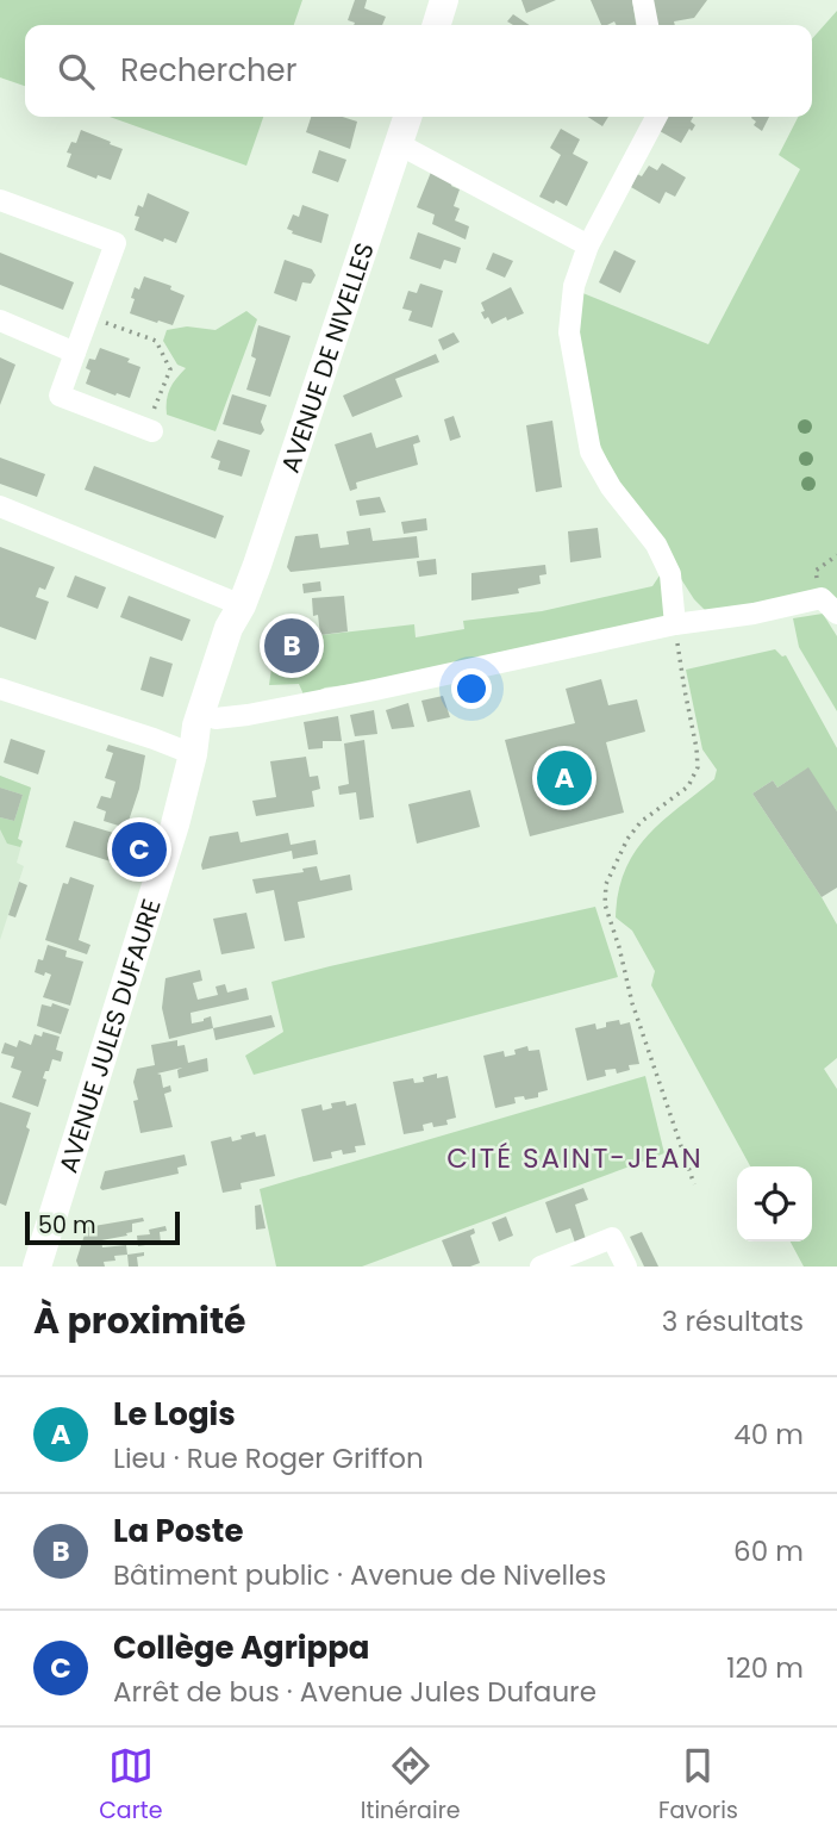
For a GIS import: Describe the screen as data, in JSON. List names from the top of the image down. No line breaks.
{"streets":{"main road":["AVENUE DE NIVELLES","AVENUE JULES DUFAURE"]},"crossings":[["AVENUE DE NIVELLES","AVENUE JULES DUFAURE"]],"districts":["CITÉ SAINT-JEAN"],"scale_bar":"50 m","page":{"search":"Rechercher","pins":["B","A","C"],"scale":"50 m","heading":["À proximité","3 résultats"],"list":[{"mark":"A","name":"Le Logis","note":"Lieu · Rue Roger Griffon","value":"40 m"},{"mark":"B","name":"La Poste","note":"Bâtiment public · Avenue de Nivelles","value":"60 m"},{"mark":"C","name":"Collège Agrippa","note":"Arrêt de bus · Avenue Jules Dufaure","value":"120 m"}],"nav":["Carte","Itinéraire","Favoris"]}}
